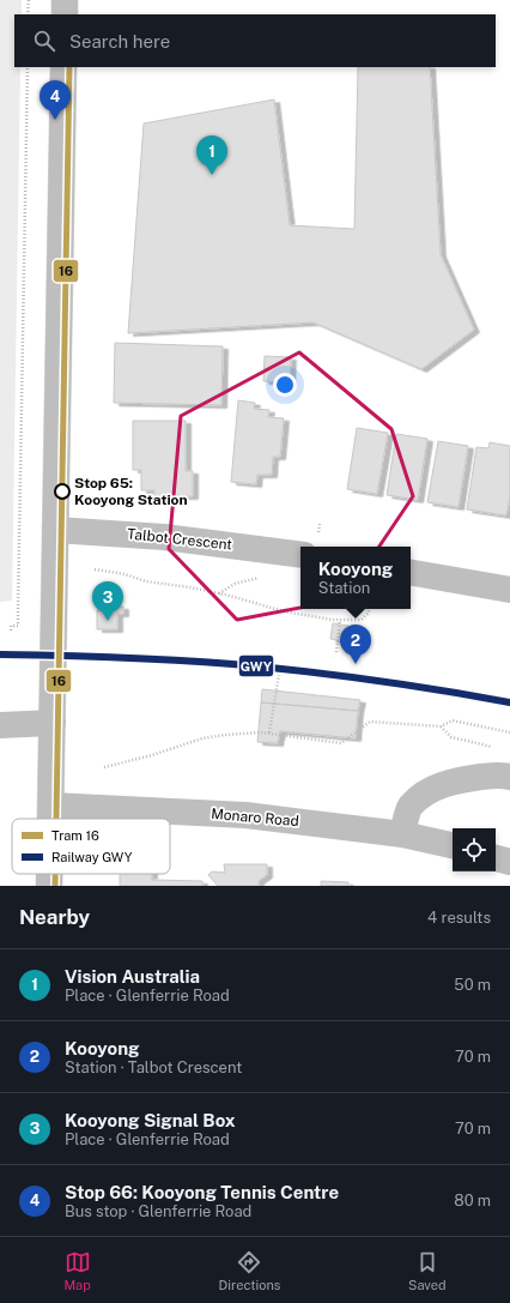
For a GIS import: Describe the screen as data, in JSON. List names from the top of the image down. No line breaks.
{"streets":{"main road":["Talbot Crescent","Monaro Road"]},"places":["Stop 65: Kooyong Station"],"lines":["tram line 16","rail line GWY"],"legend":["Tram 16","Railway GWY"],"page":{"search":"Search here","pins":["4","1","3","2"],"popup":["Kooyong","Station"],"heading":["Nearby","4 results"],"list":[{"mark":"1","name":"Vision Australia","note":"Place · Glenferrie Road","value":"50 m"},{"mark":"2","name":"Kooyong","note":"Station · Talbot Crescent","value":"70 m"},{"mark":"3","name":"Kooyong Signal Box","note":"Place · Glenferrie Road","value":"70 m"},{"mark":"4","name":"Stop 66: Kooyong Tennis Centre","note":"Bus stop · Glenferrie Road","value":"80 m"}],"nav":["Map","Directions","Saved"]}}
